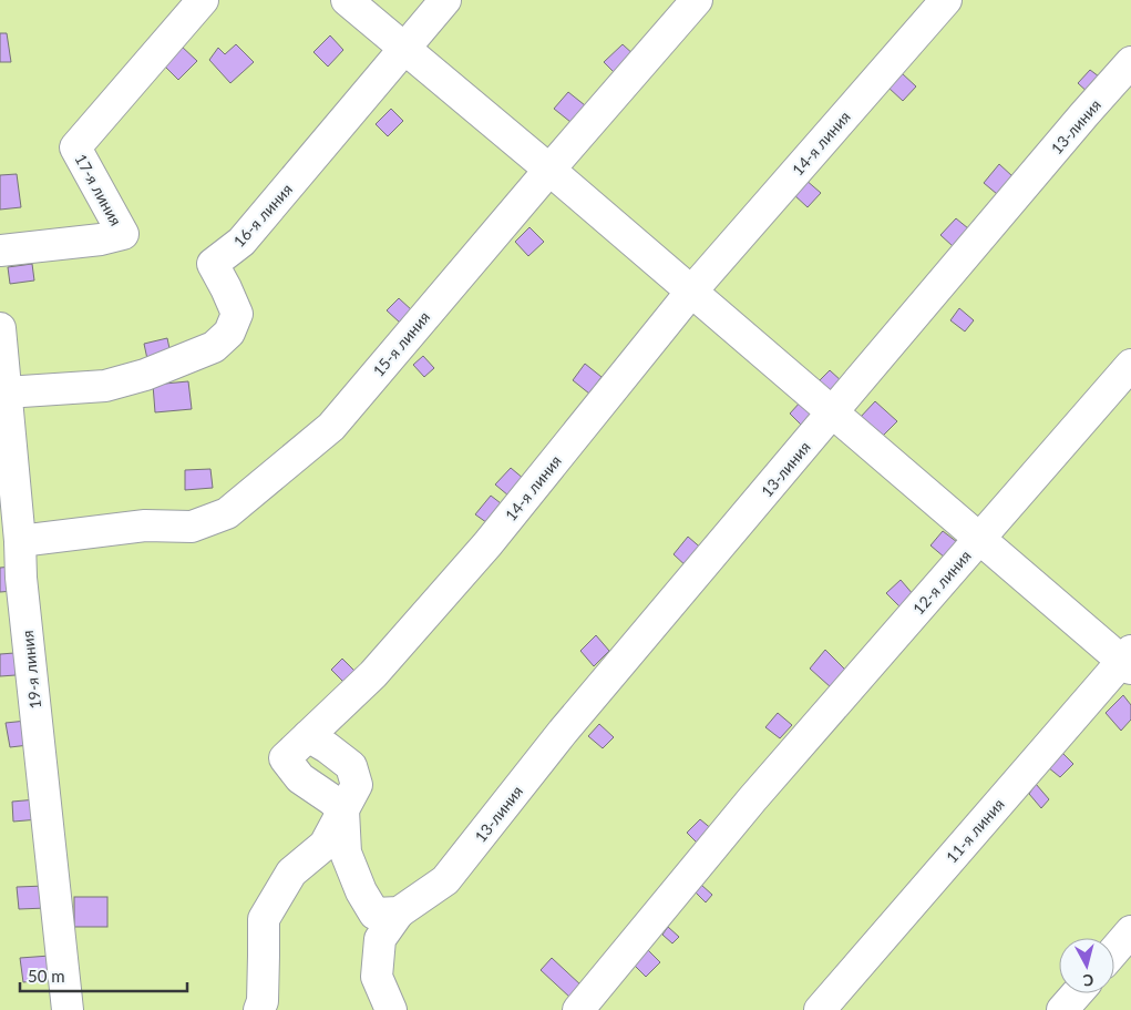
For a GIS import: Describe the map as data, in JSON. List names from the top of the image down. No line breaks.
{"streets":{"street":["13-линия","14-я линия","17-я линия","16-я линия","15-я линия","12-я линия","19-я линия","11-я линия"]},"crossings":[["16-я линия","19-я линия"],["15-я линия","19-я линия"]],"scale_bar":"50 m","north":"bottom"}
